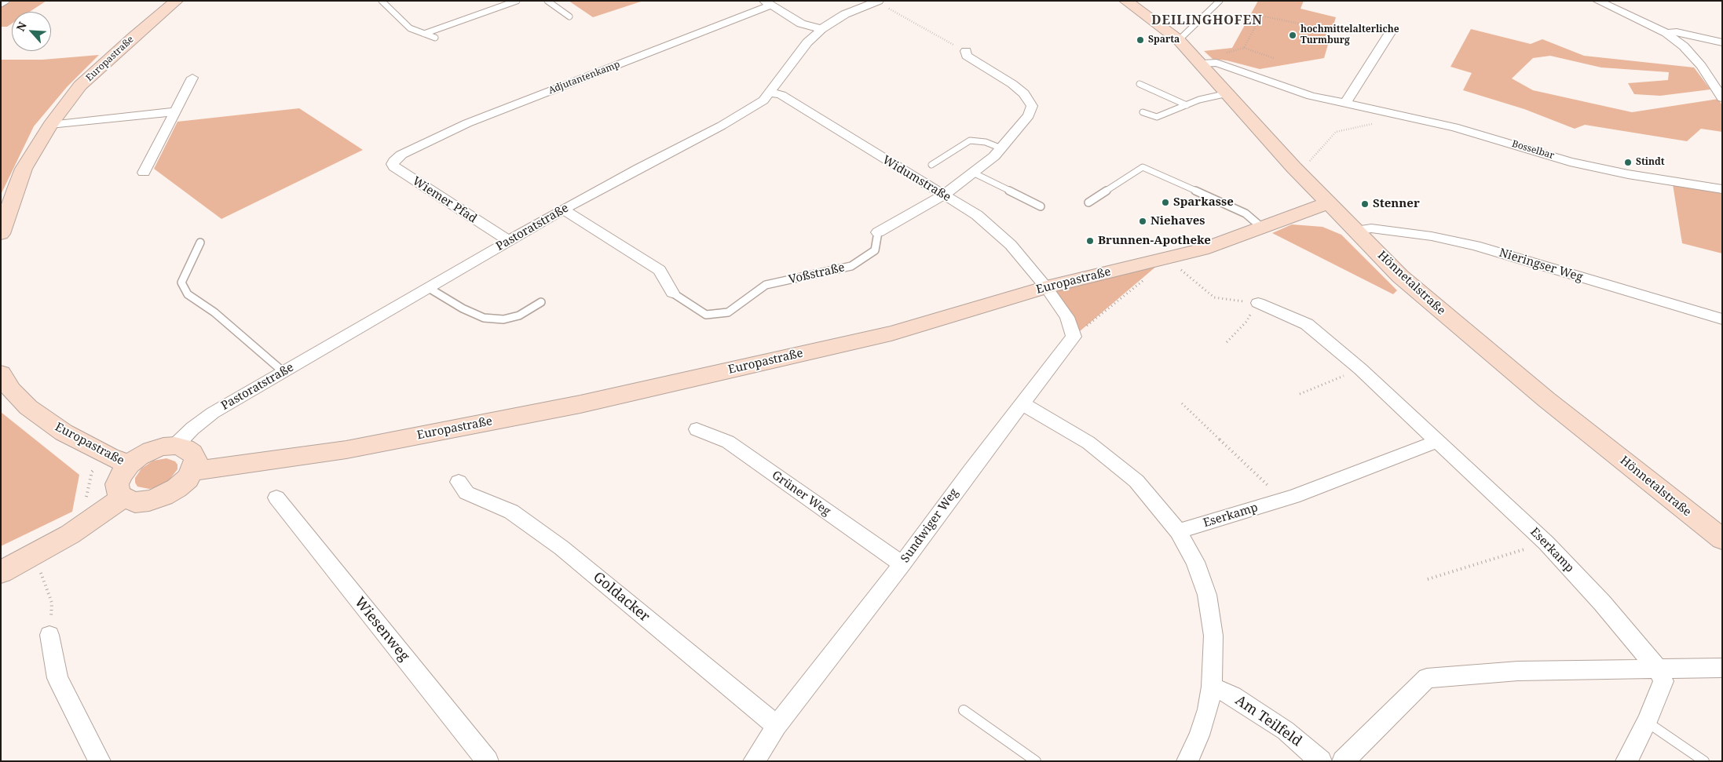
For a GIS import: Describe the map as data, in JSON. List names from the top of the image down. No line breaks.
{"streets":{"street":["Europastraße","Adjutantenkamp","Bosselbar","Widumstraße","Wiemer Pfad","Pastoratstraße","Nieringser Weg","Voßstraße","Hönnetalstraße","Grüner Weg","Eserkamp","Sundwiger Weg","Goldacker","Wiesenweg","Am Teilfeld"]},"crossings":[["Europastraße","Widumstraße"],["Europastraße","Pastoratstraße"],["Europastraße","Hönnetalstraße"],["Adjutantenkamp","Wiemer Pfad"],["Bosselbar","Hönnetalstraße"],["Widumstraße","Pastoratstraße"],["Widumstraße","Voßstraße"],["Wiemer Pfad","Pastoratstraße"],["Pastoratstraße","Voßstraße"],["Nieringser Weg","Hönnetalstraße"],["Grüner Weg","Sundwiger Weg"],["Sundwiger Weg","Goldacker"]],"districts":["DEILINGHOFEN"],"places":["hochmittelalterliche Turmburg","Sparta","Stindt","Sparkasse","Stenner","Niehaves","Brunnen-Apotheke"],"north":"top left"}
